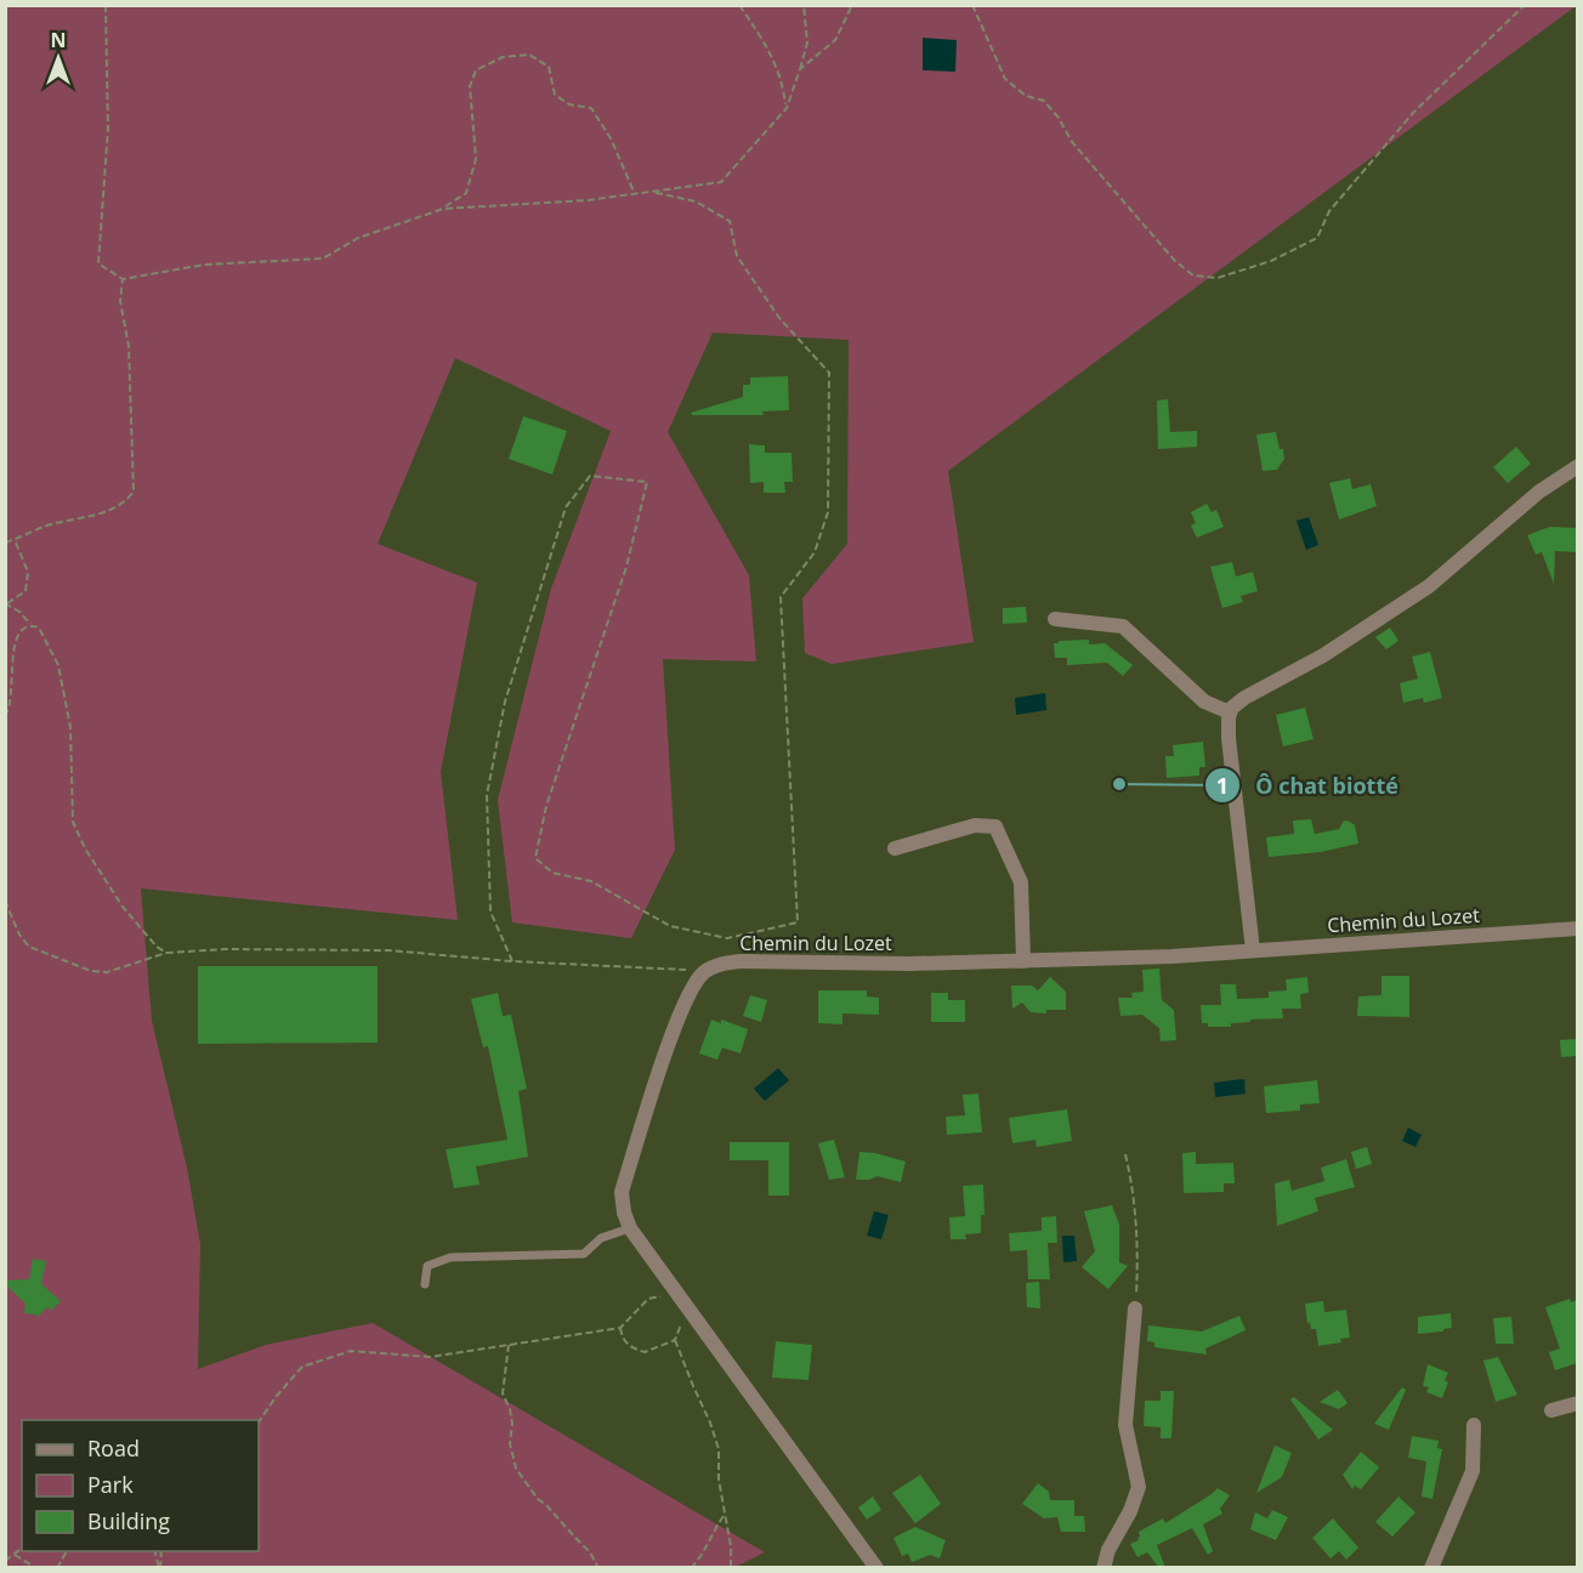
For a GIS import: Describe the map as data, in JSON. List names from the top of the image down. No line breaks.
{"streets":{"street":["Chemin du Lozet"]},"places":["Ô chat biotté"],"legend":["Road","Park","Building"],"north":"top"}
